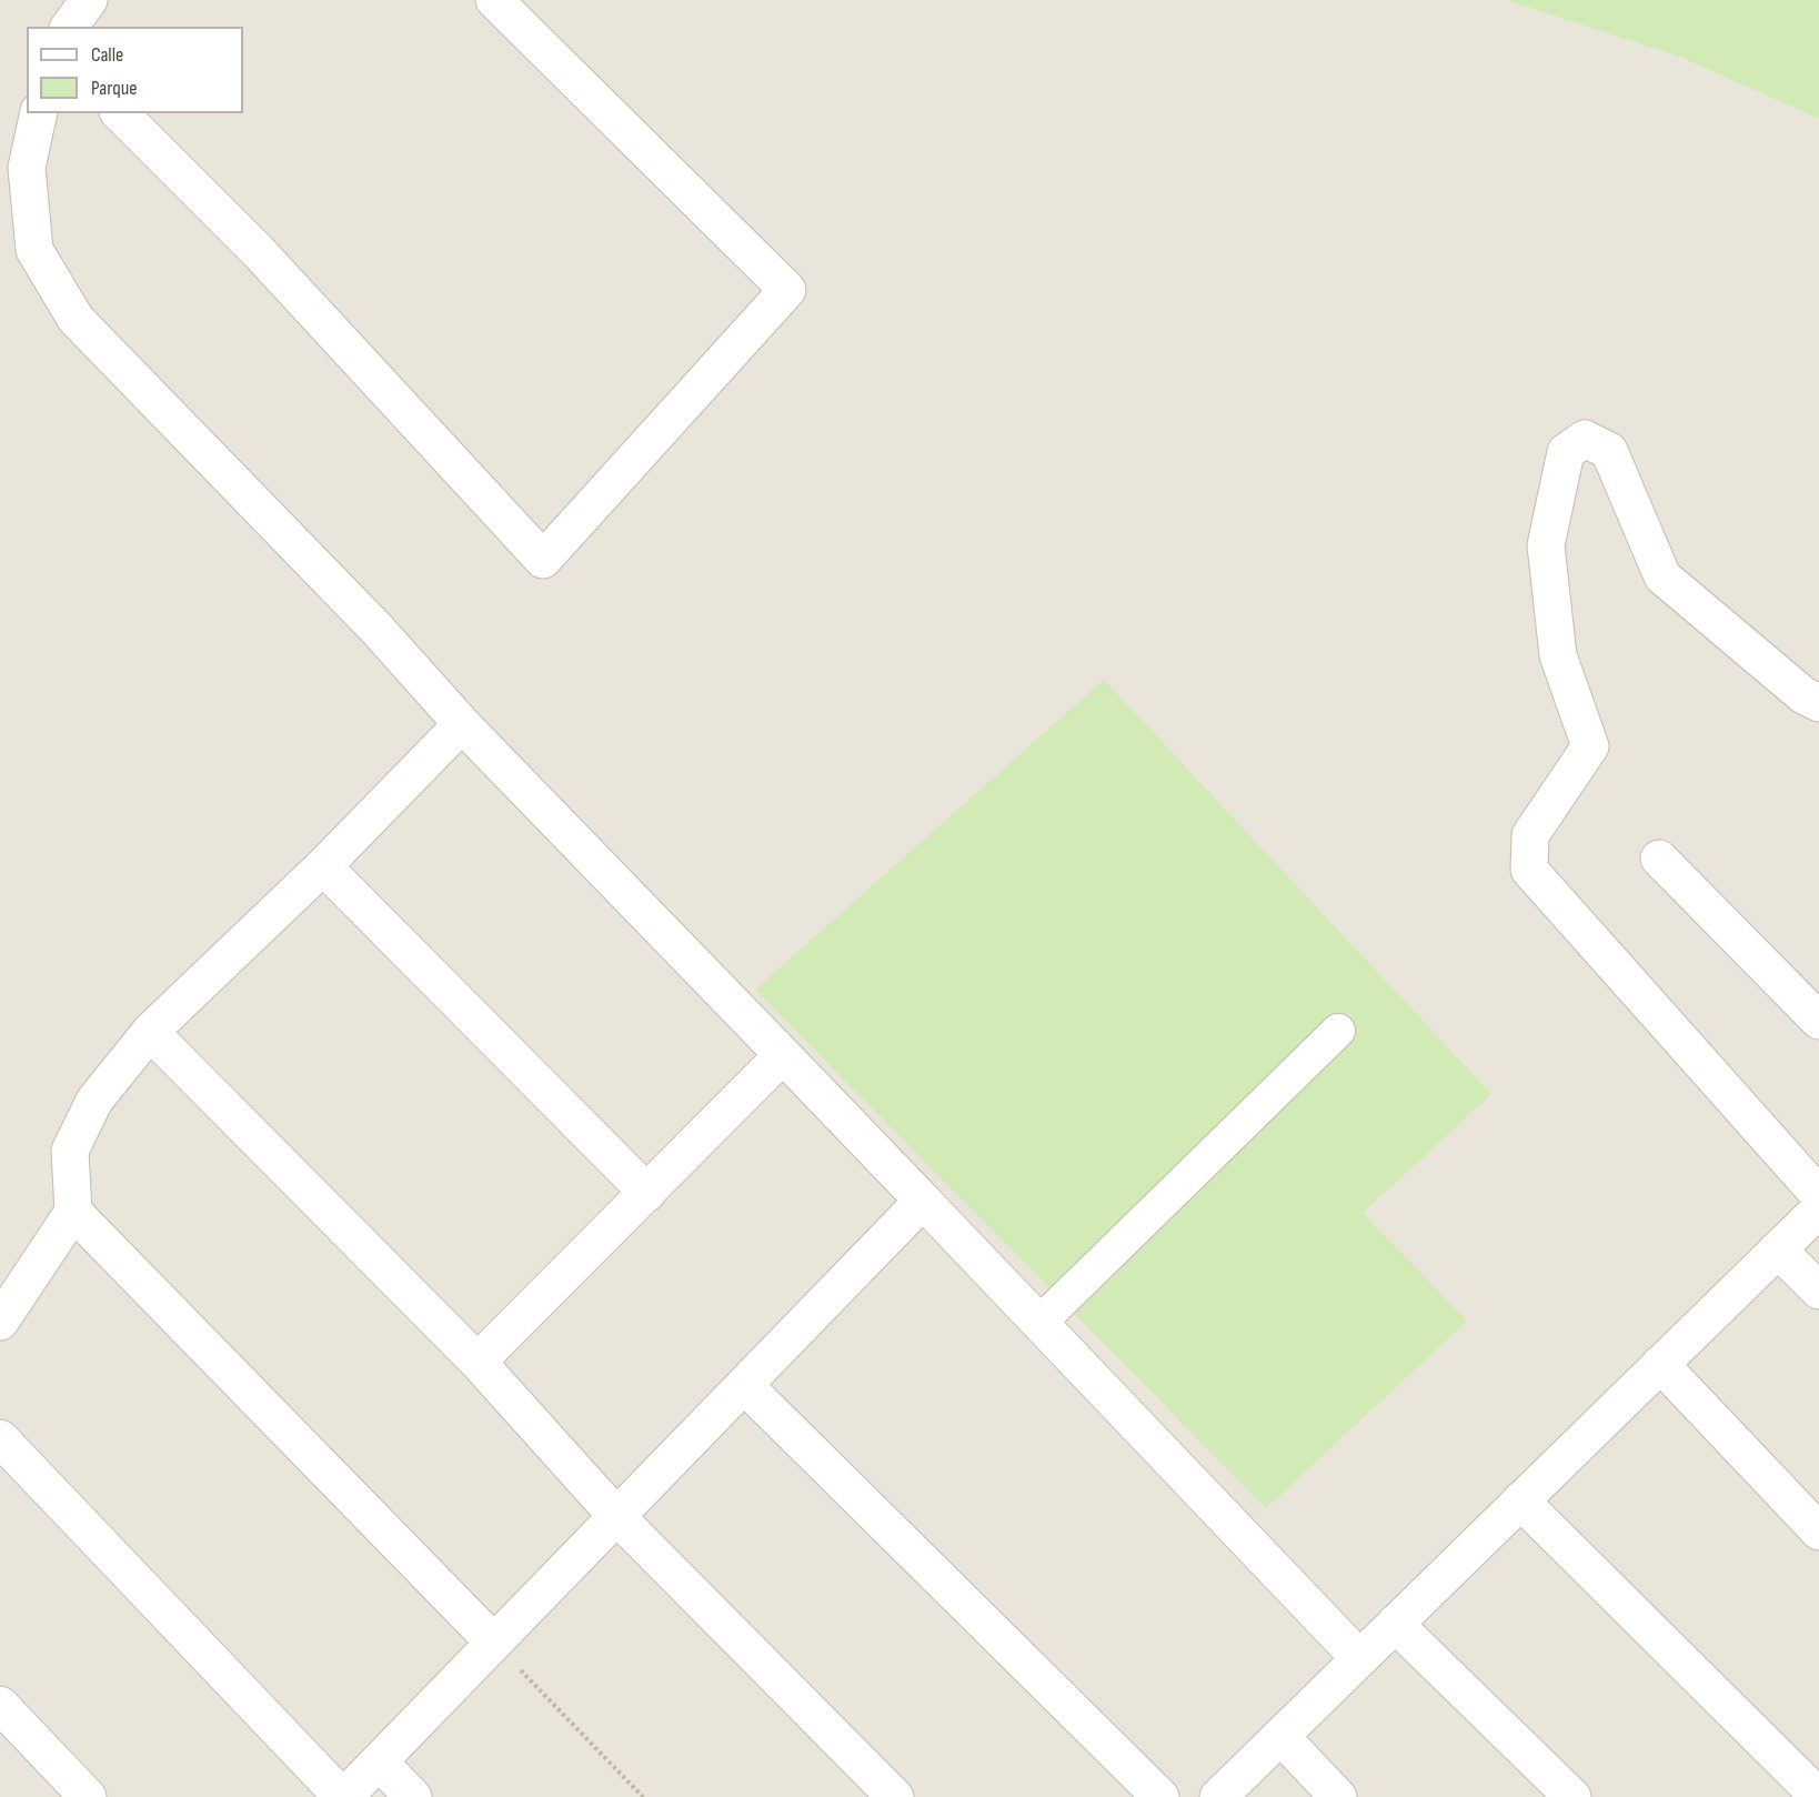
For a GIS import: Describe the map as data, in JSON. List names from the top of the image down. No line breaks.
{"legend":["Calle","Parque"]}
